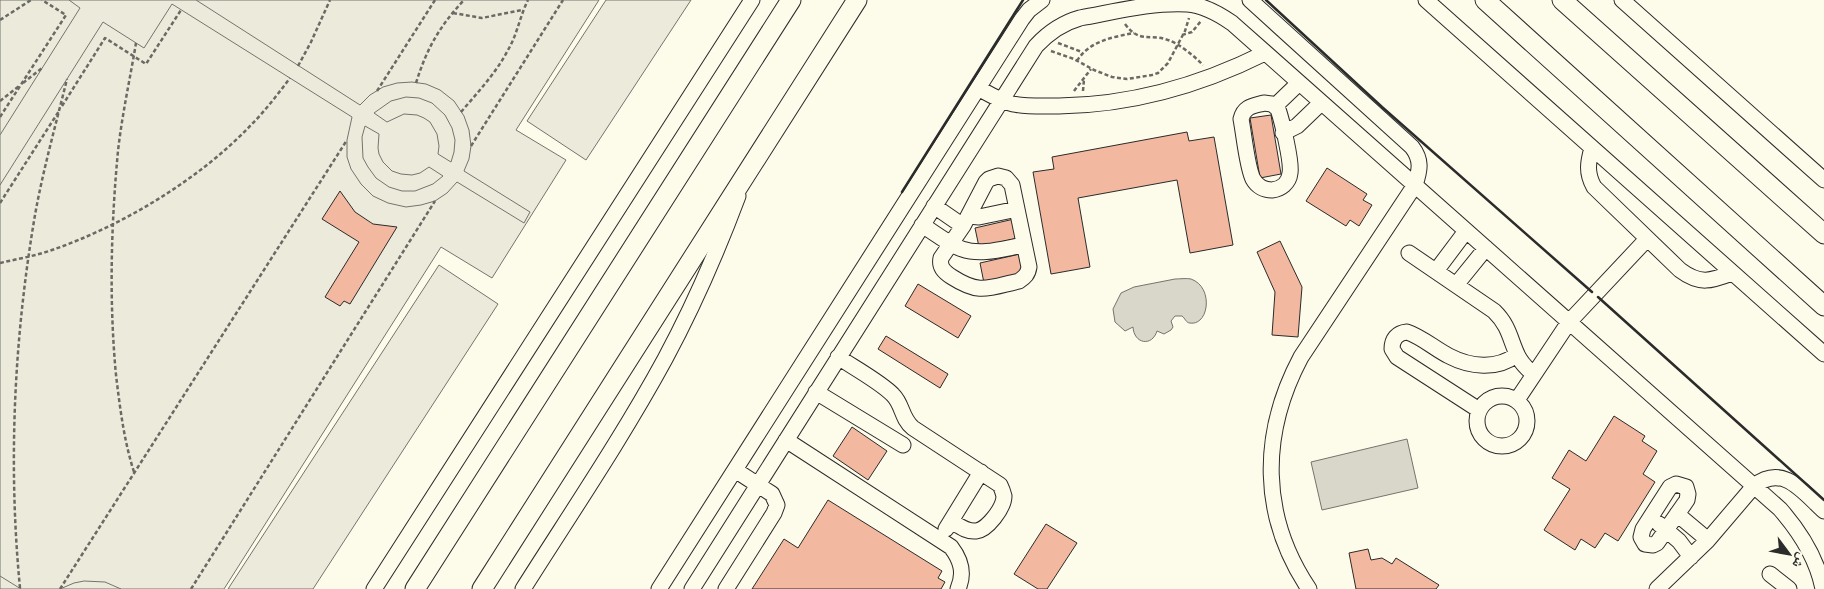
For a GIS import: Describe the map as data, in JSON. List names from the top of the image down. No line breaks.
{"north":"bottom right"}
